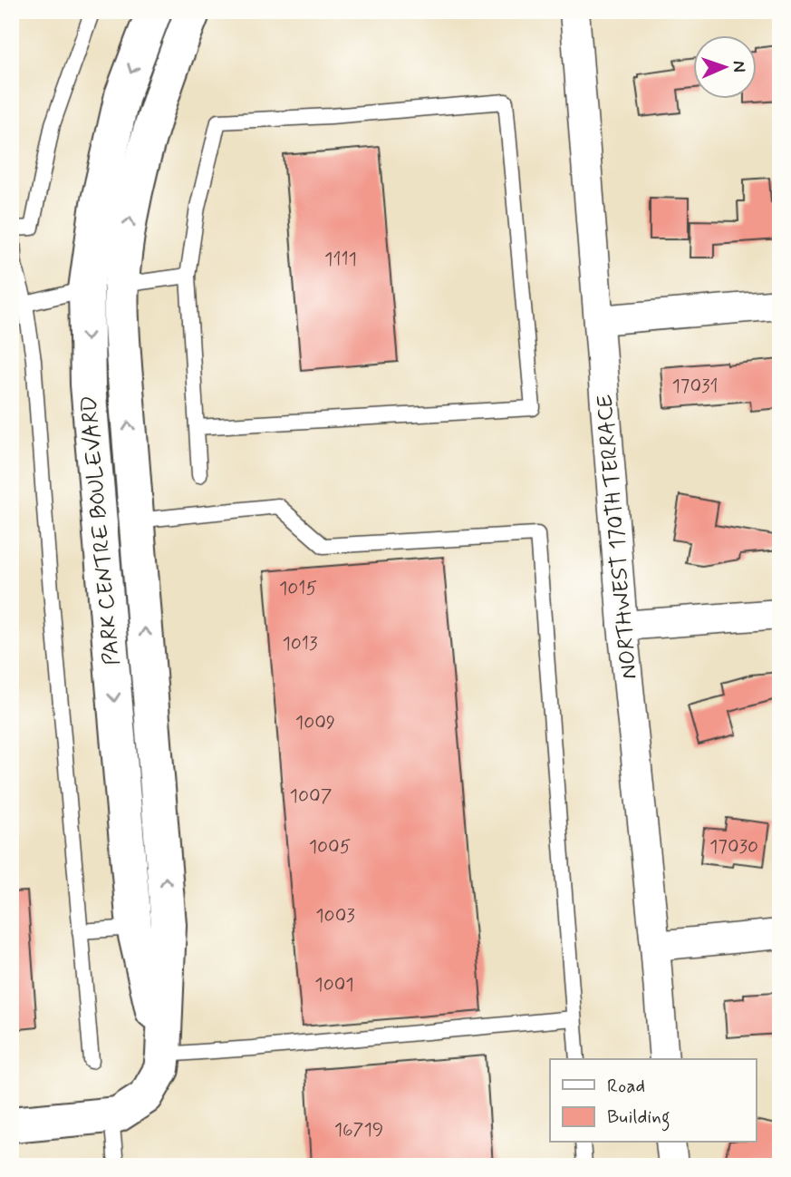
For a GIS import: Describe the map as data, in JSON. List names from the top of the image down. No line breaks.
{"streets":{"street":["PARK CENTRE BOULEVARD","NORTHWEST 170TH TERRACE"]},"house_numbers":["1111","17031","1015","1013","1009","1007","1005","17030","1003","1001","16719"],"legend":["Road","Building"],"north":"right"}
